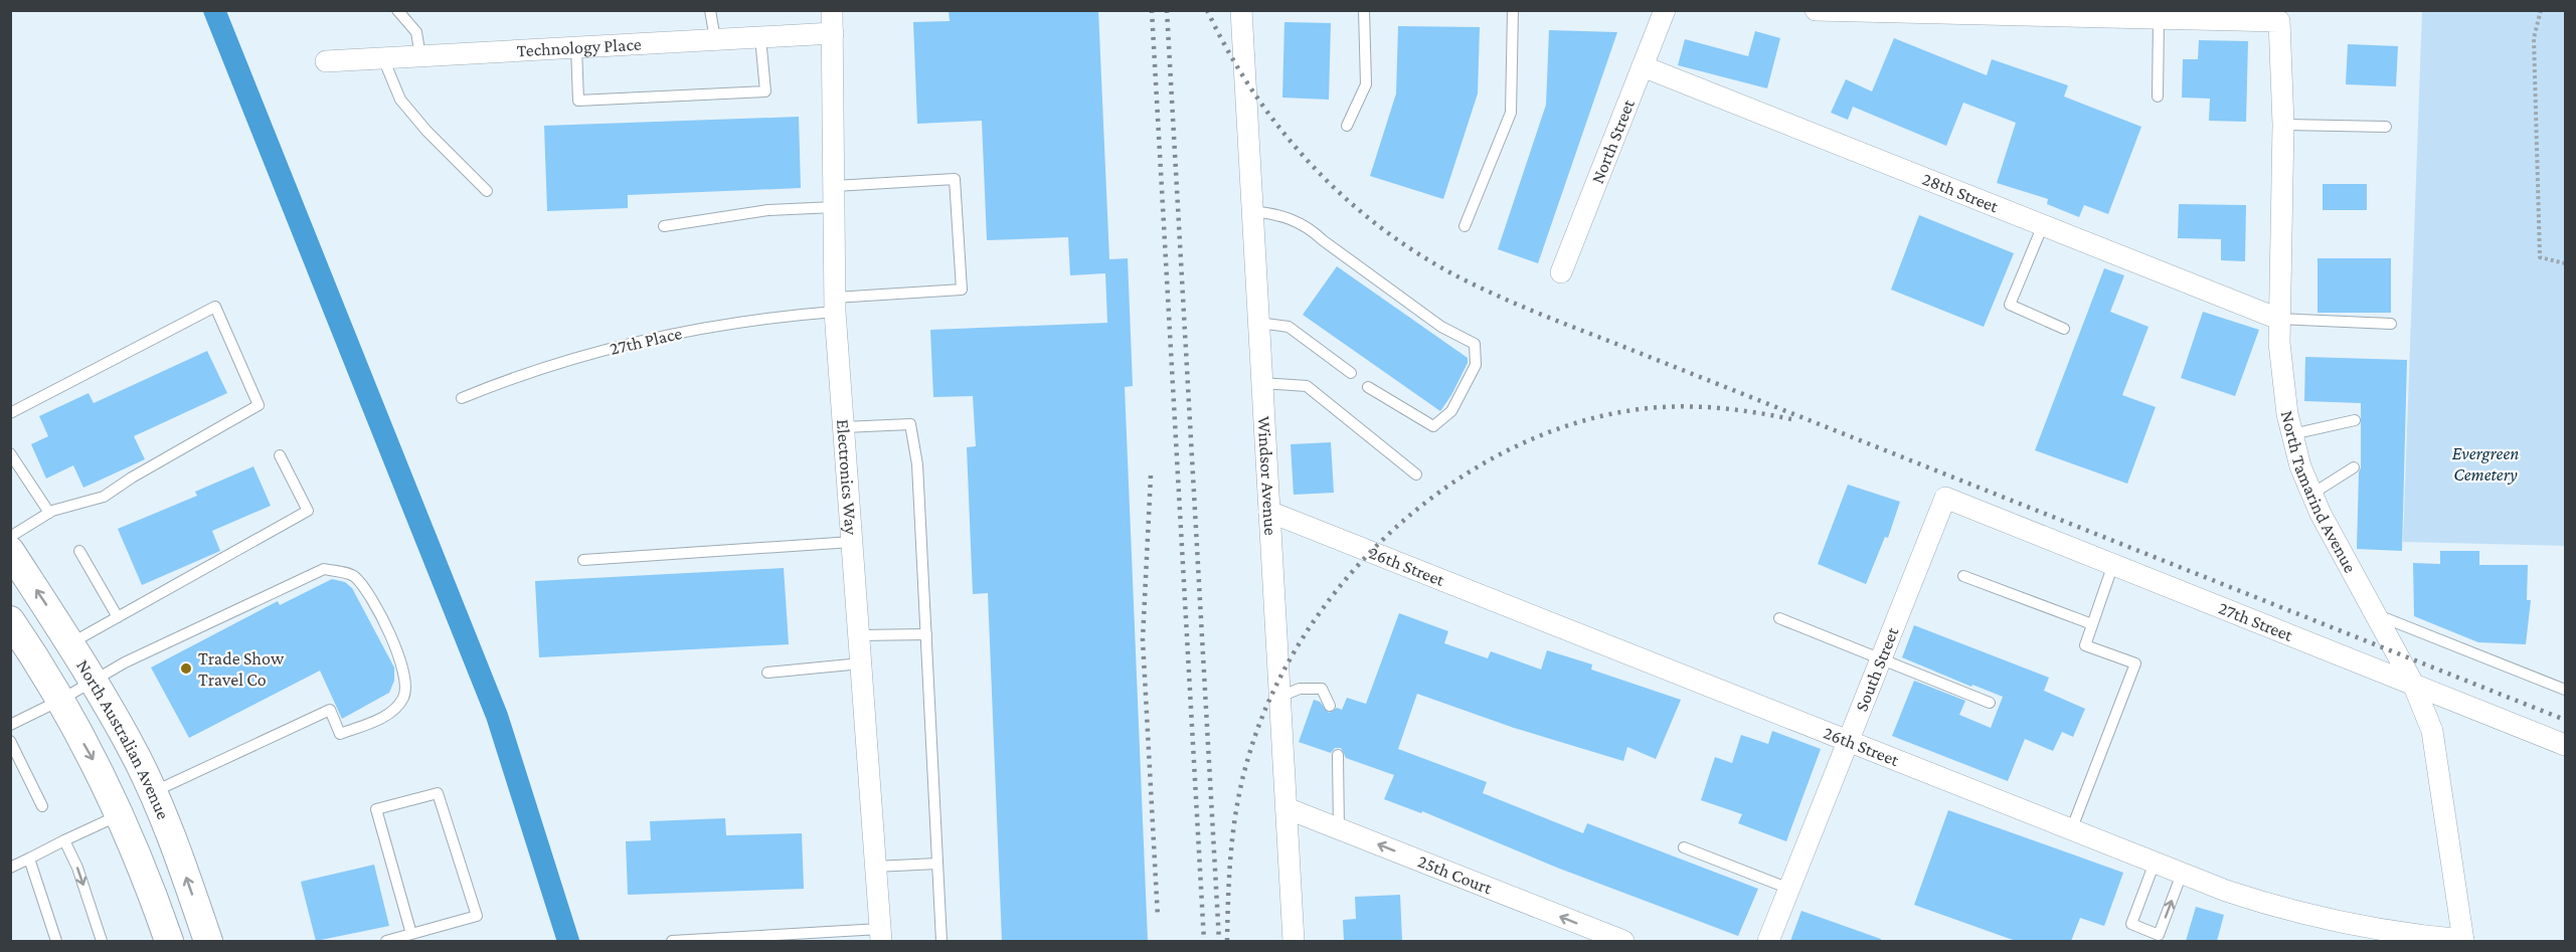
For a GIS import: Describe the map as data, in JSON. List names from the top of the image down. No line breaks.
{"streets":{"main road":["North Australian Avenue"],"street":["Technology Place","North Street","28th Street","Electronics Way","Windsor Avenue","North Tamarind Avenue","26th Street","27th Street","South Street","25th Court"],"lane":["27th Place"]},"crossings":[["Technology Place","Electronics Way"],["North Street","28th Street"],["28th Street","North Tamarind Avenue"],["27th Place","Electronics Way"],["Windsor Avenue","26th Street"],["Windsor Avenue","25th Court"],["North Tamarind Avenue","26th Street"],["North Tamarind Avenue","27th Street"],["26th Street","South Street"],["27th Street","South Street"]],"one_way":["25th Court"],"parks":["Evergreen Cemetery"],"places":["Trade Show Travel Co"]}
